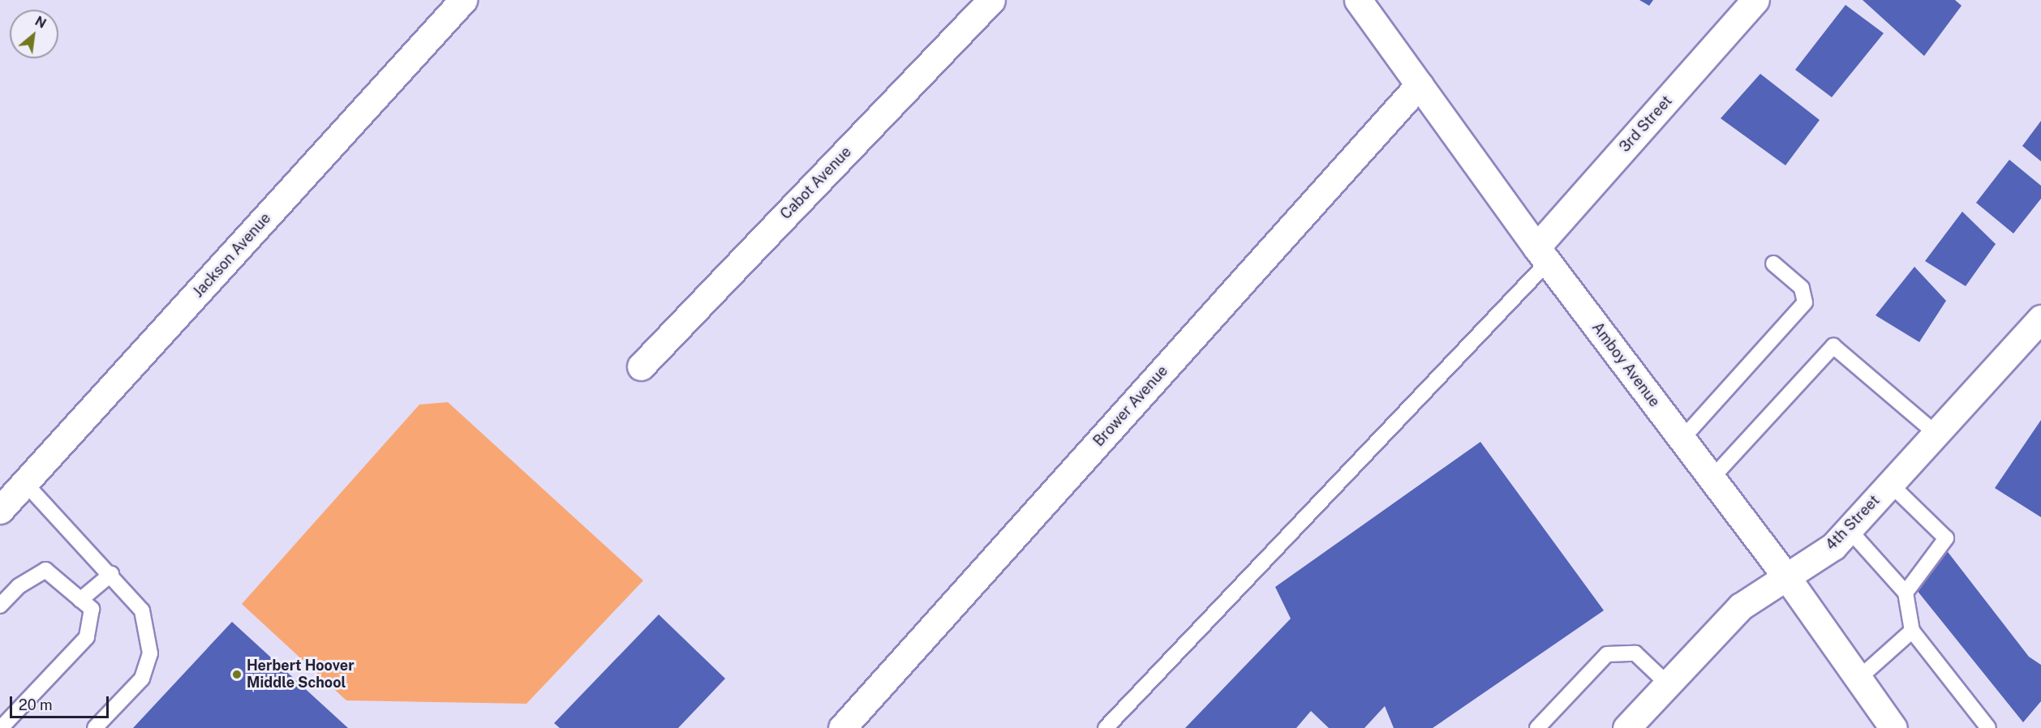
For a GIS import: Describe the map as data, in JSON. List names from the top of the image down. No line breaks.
{"streets":{"street":["3rd Street","Cabot Avenue","Jackson Avenue","Amboy Avenue","Brower Avenue","4th Street"]},"crossings":[["3rd Street","Amboy Avenue"],["Amboy Avenue","Brower Avenue"],["Amboy Avenue","4th Street"]],"places":["Herbert Hoover Middle School"],"scale_bar":"20 m","north":"top right"}
